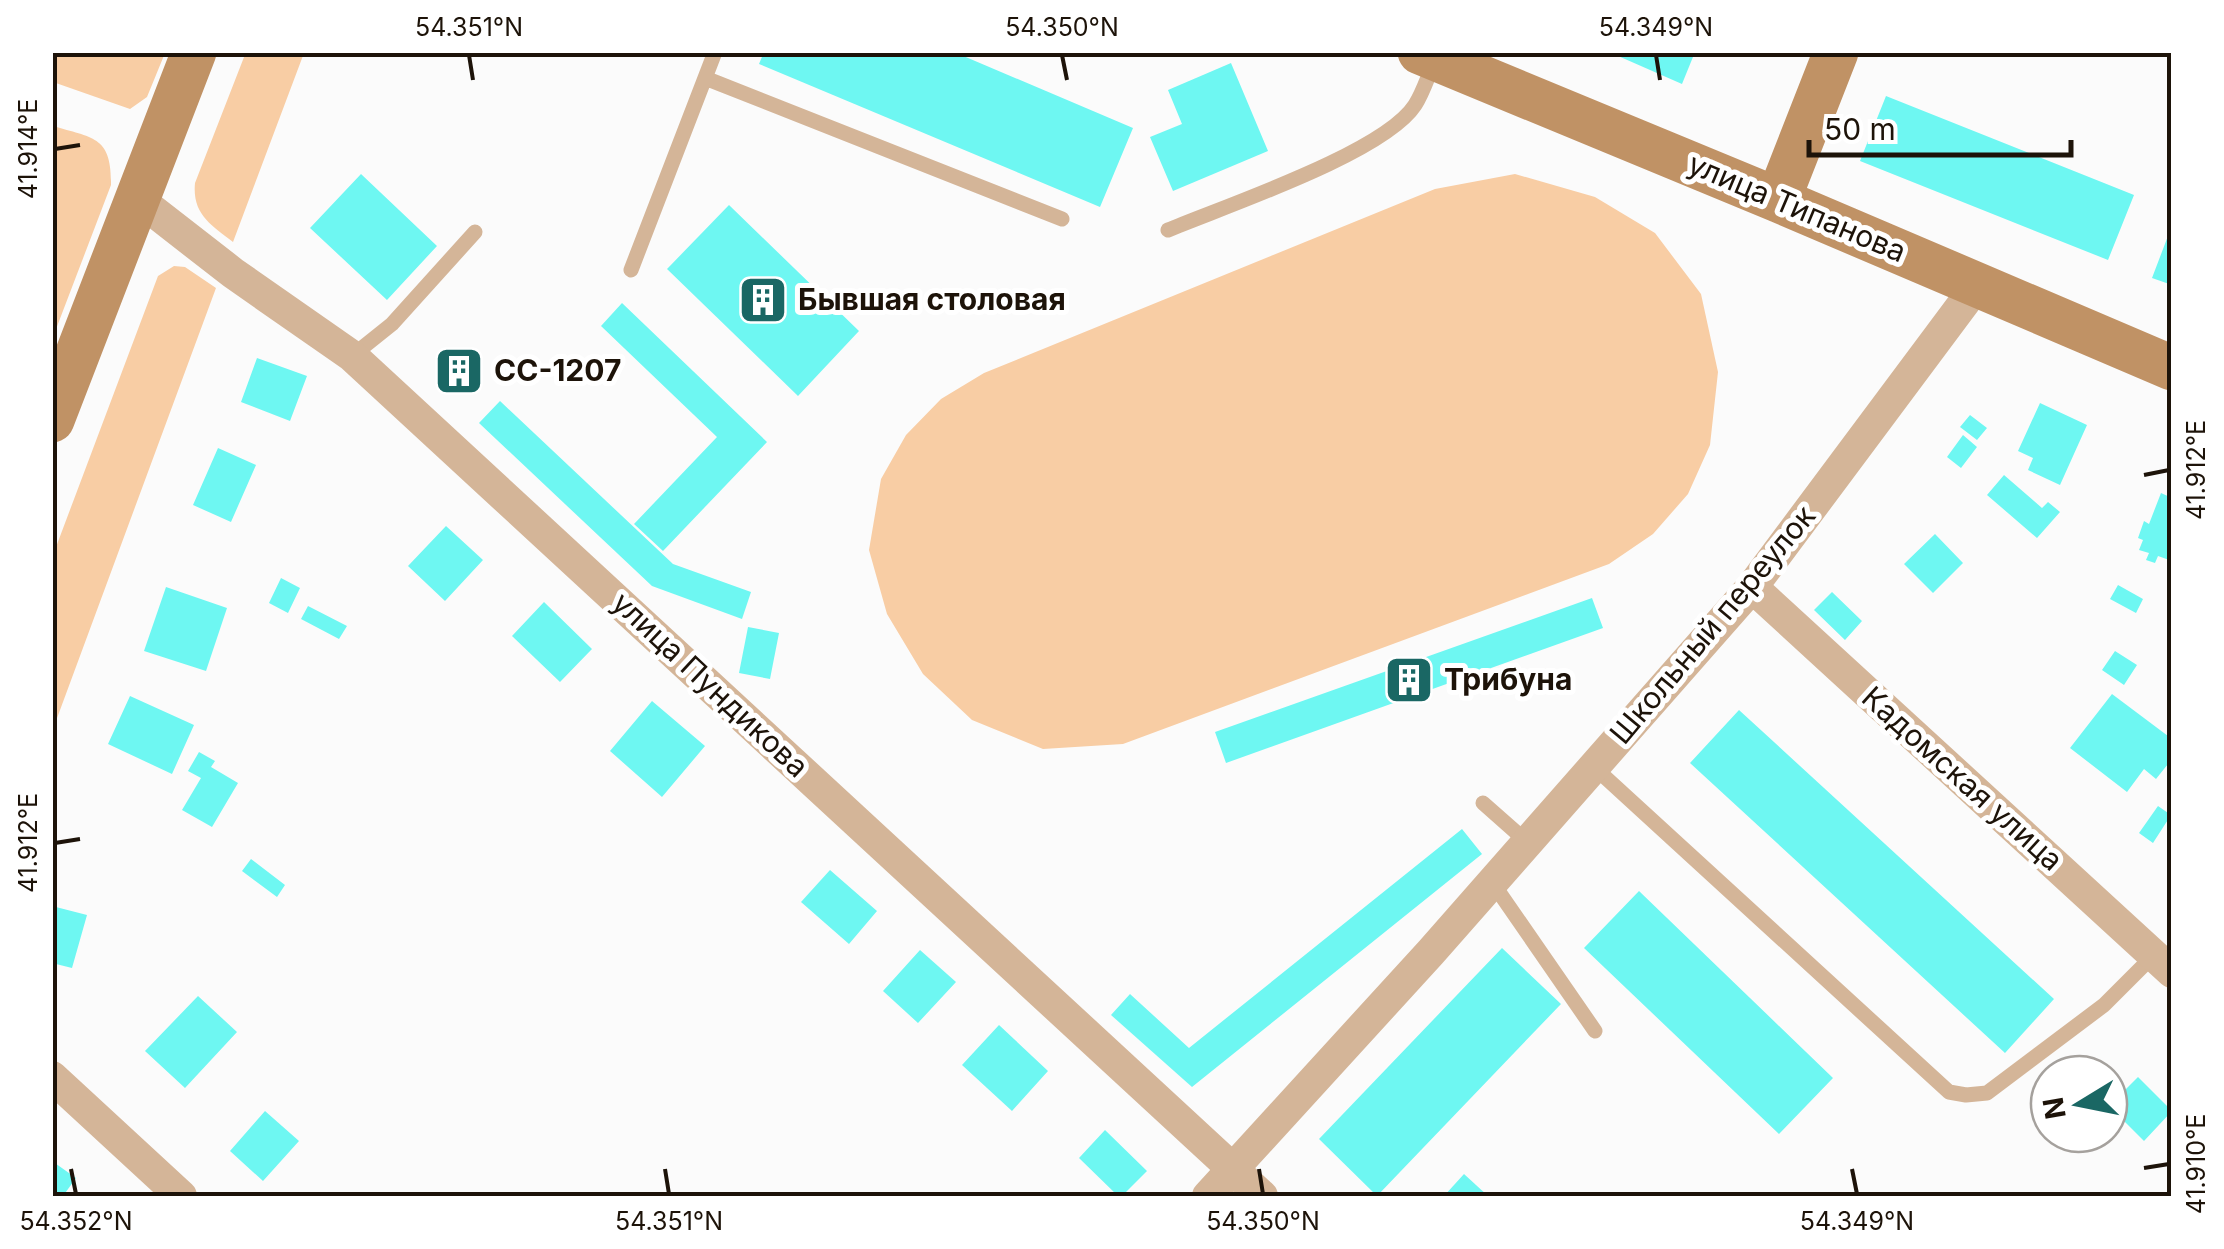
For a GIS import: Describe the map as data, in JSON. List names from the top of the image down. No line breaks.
{"streets":{"street":["улица Типанова","Школьный переулок","улица Пундикова","Кадомская улица"]},"crossings":[["улица Типанова","Школьный переулок"],["Школьный переулок","улица Пундикова"],["Школьный переулок","Кадомская улица"]],"places":{"building":["Бывшая столовая","СС-1207","Трибуна"]},"scale_bar":"50 m","north":"left","coordinates":["54.351°N","54.350°N","54.349°N","41.914°E","41.912°E","41.910°E","54.352°N"]}
